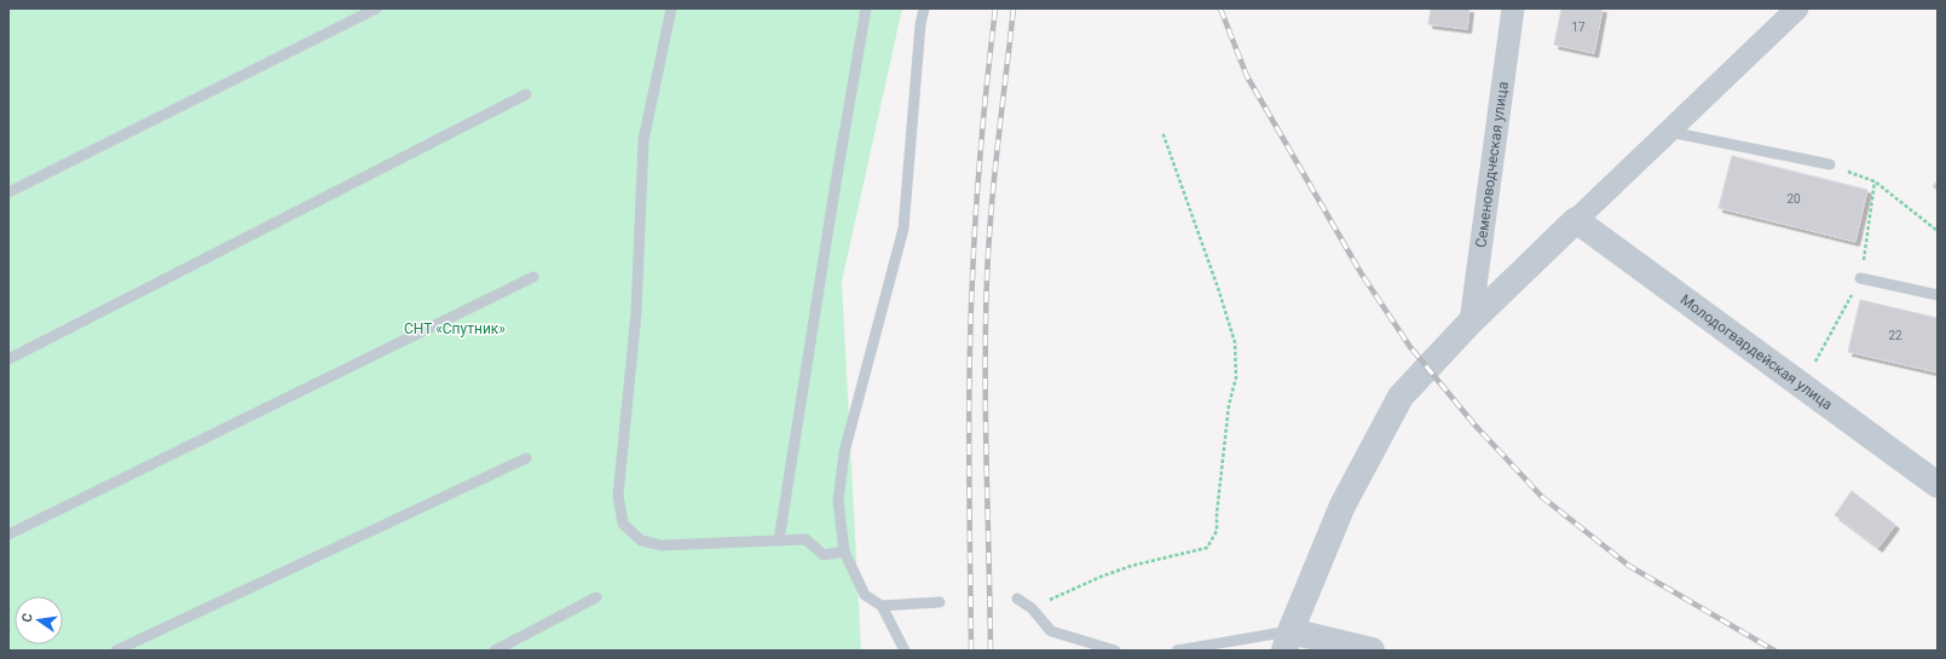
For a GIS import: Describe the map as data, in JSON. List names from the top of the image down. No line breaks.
{"streets":{"street":["Семеноводческая улица","Молодогвардейская улица"]},"parks":["СНТ «Спутник»"],"house_numbers":["17","20","22"],"north":"left"}
